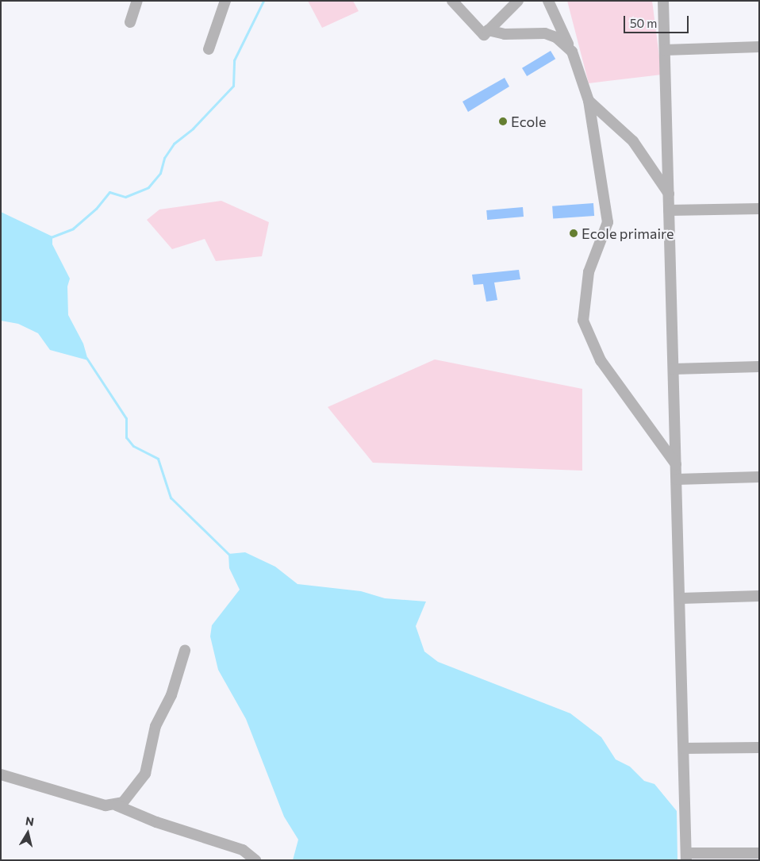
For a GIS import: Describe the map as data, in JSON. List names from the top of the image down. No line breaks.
{"places":["Ecole","Ecole primaire"],"scale_bar":"50 m","north":"top"}
